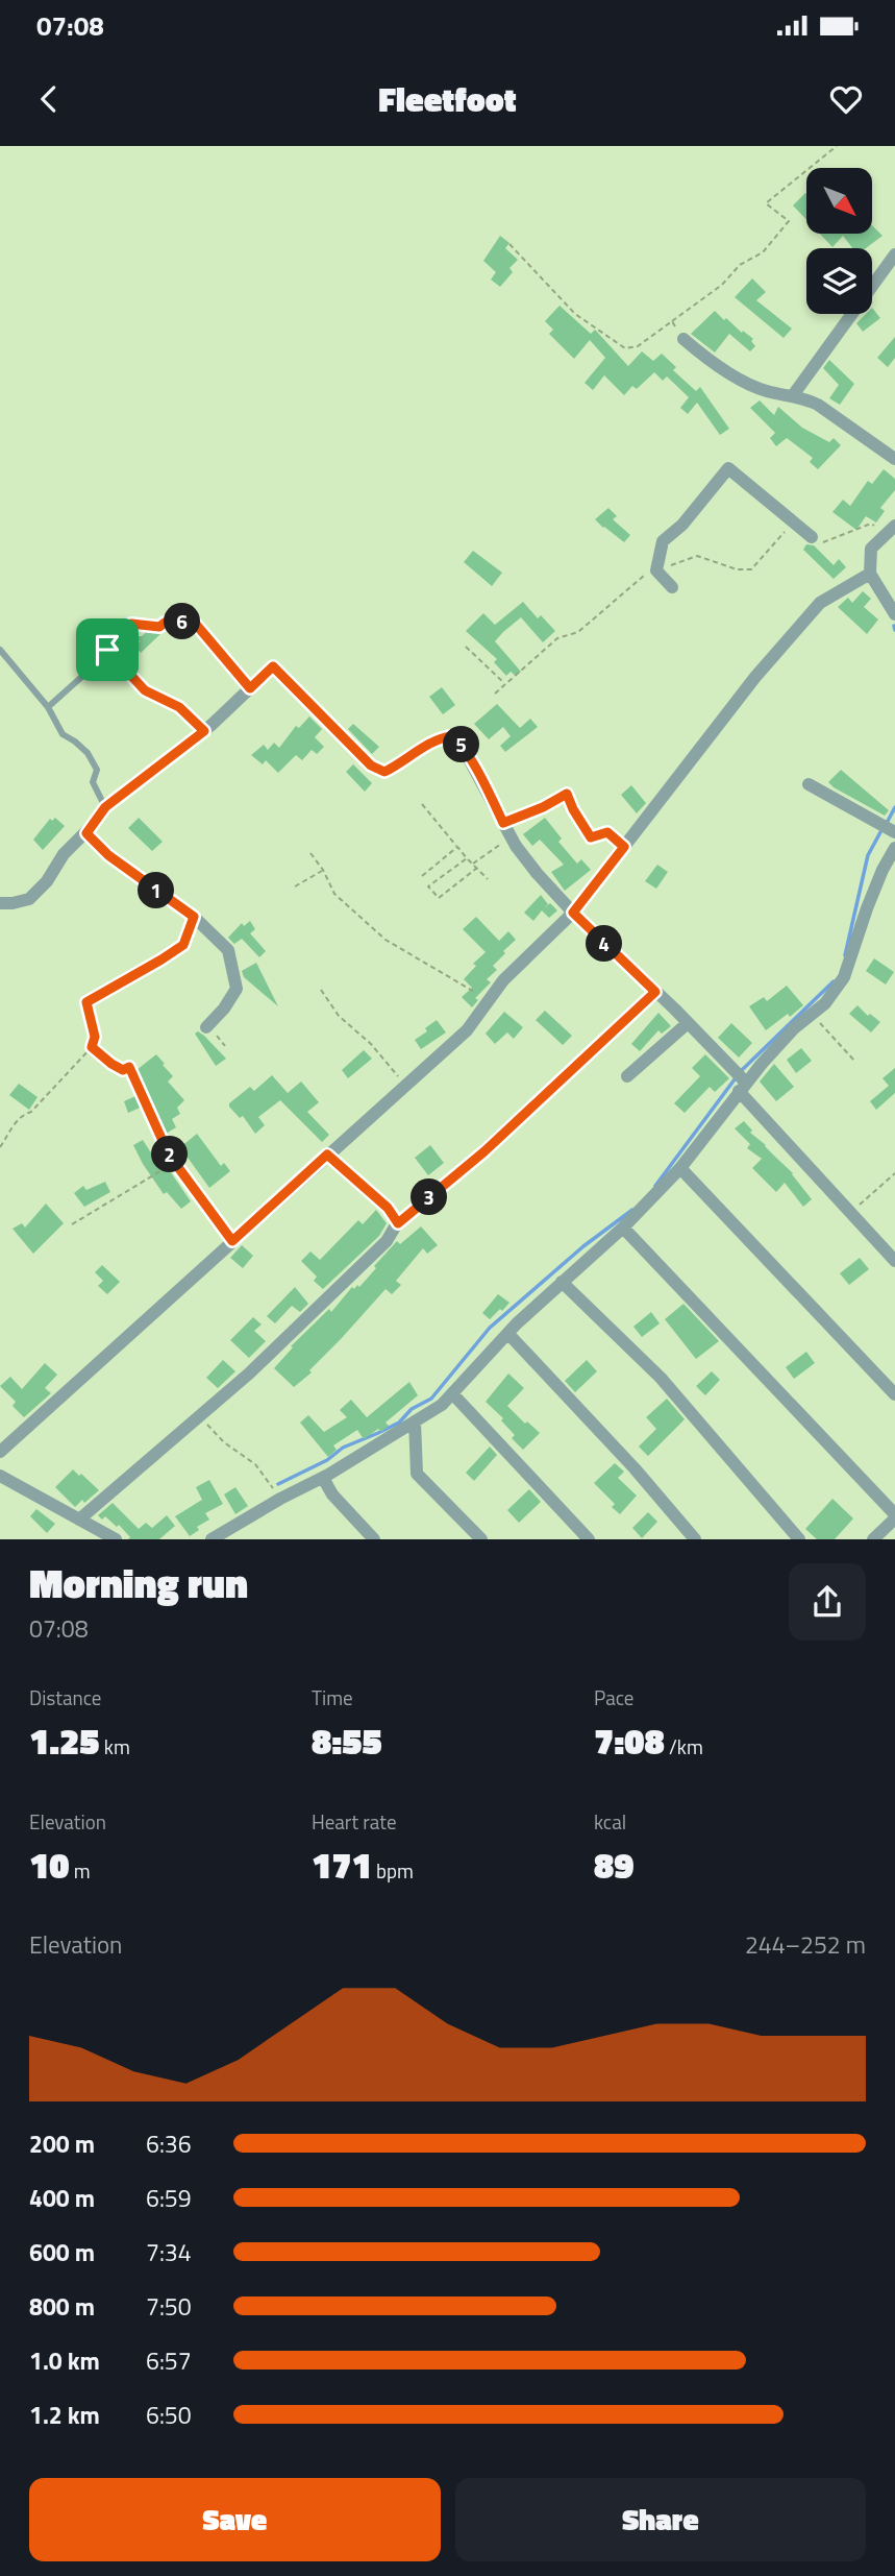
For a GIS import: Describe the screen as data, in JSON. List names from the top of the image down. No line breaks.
{"north":"bottom right","page":{"status":"07:08","header":"Fleetfoot","pins":["6","5","1","4","2","3"],"heading":["Morning run","07:08"],"stats":[["Distance","1.25 km"],["Time","8:55"],["Pace","7:08 /km"],["Elevation","10 m"],["Heart rate","171 bpm"],["kcal","89"]],"chart":["Elevation","244–252 m"],"list":[{"name":"200 m","note":"6:36"},{"name":"400 m","note":"6:59"},{"name":"600 m","note":"7:34"},{"name":"800 m","note":"7:50"},{"name":"1.0 km","note":"6:57"},{"name":"1.2 km","note":"6:50"}],"buttons":["Save","Share"]}}
